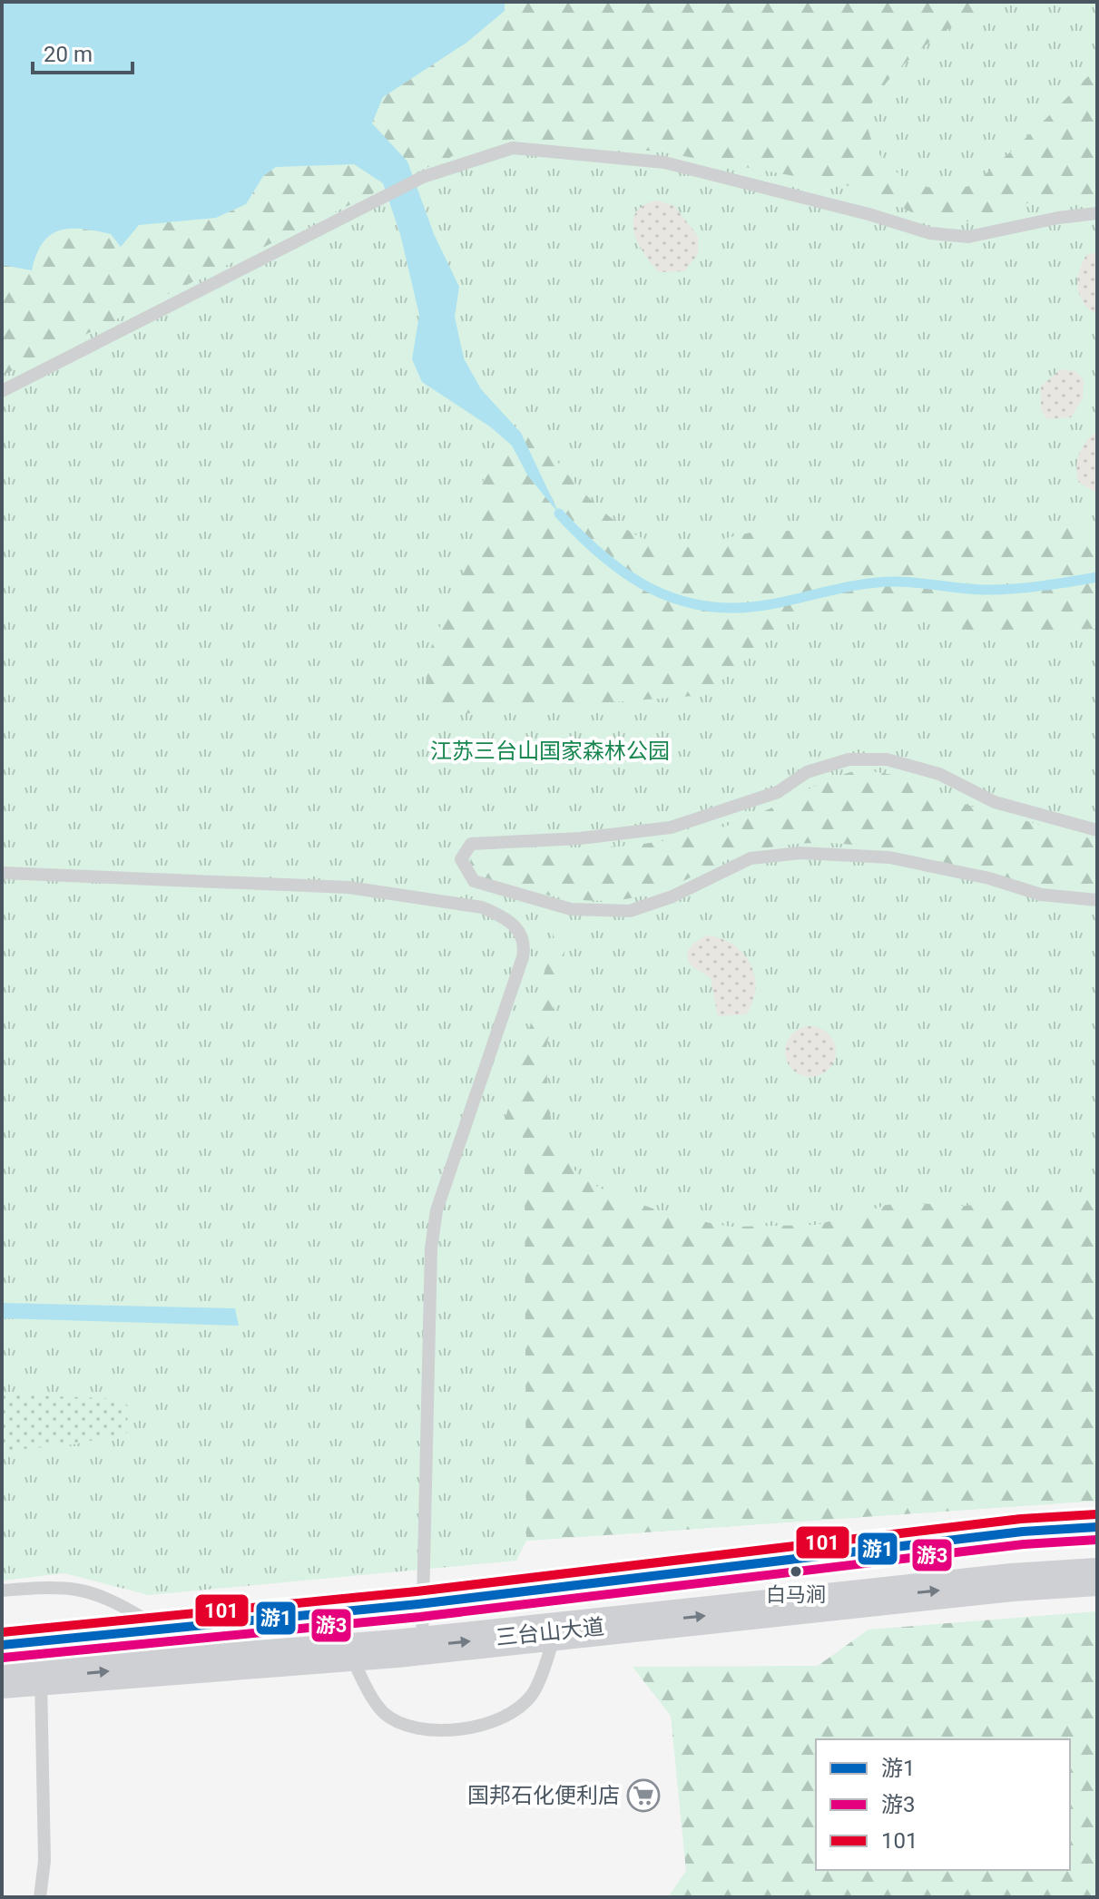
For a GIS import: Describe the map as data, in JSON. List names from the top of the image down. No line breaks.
{"streets":{"main road":["三台山大道"]},"parks":["江苏三台山国家森林公园"],"places":{"other":["白马涧"],"supermarket":["国邦石化便利店"]},"lines":["transit line 101","transit line 游1","transit line 游3"],"legend":["游1","游3","101"],"scale_bar":"20 m"}
